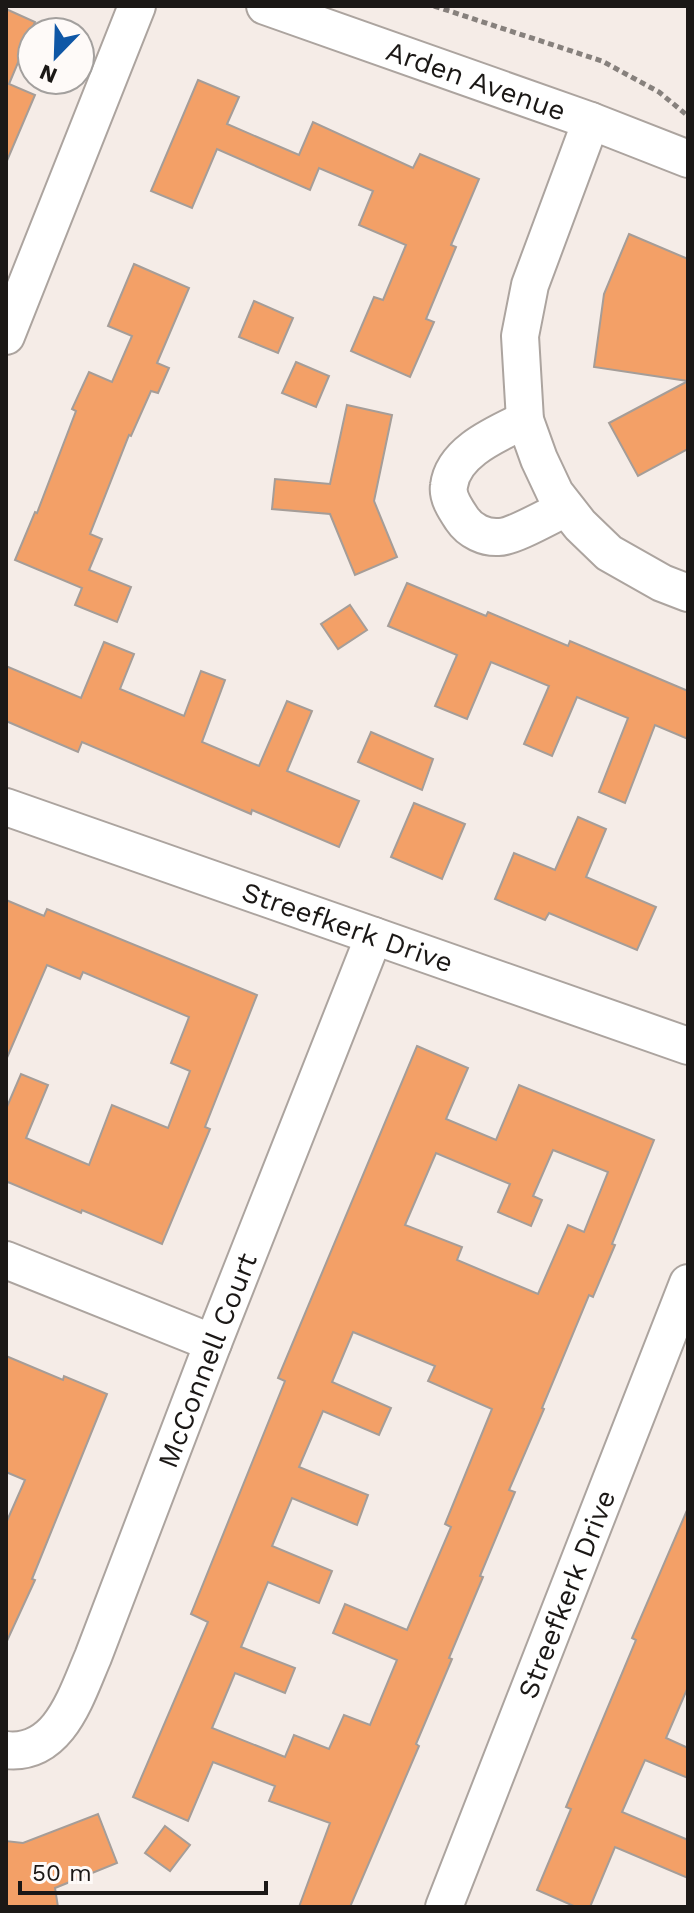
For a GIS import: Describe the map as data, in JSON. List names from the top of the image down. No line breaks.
{"streets":{"street":["Arden Avenue","Streefkerk Drive","McConnell Court"]},"crossings":[["Streefkerk Drive","McConnell Court"]],"scale_bar":"50 m","north":"bottom left"}
